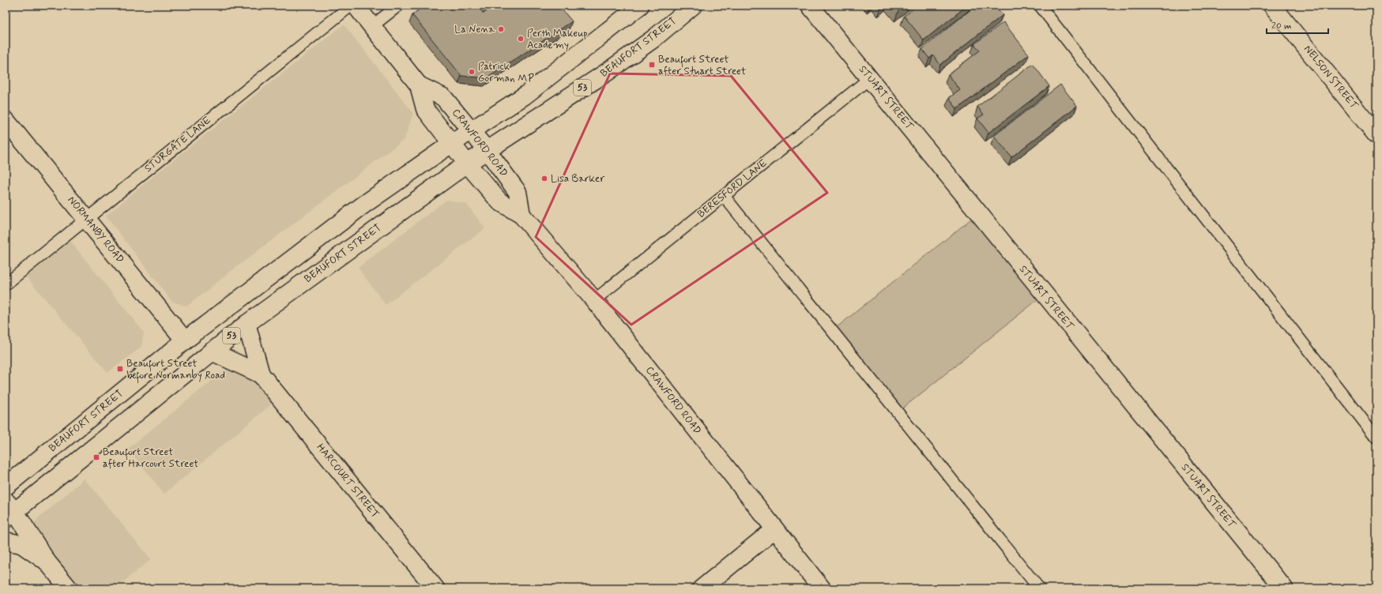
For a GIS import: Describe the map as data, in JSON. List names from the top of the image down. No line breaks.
{"streets":{"street":["BEAUFORT STREET","NELSON STREET","53","STUART STREET","CRAWFORD ROAD","NORMANBY ROAD","HARCOURT STREET"],"lane":["STURGATE LANE","BERESFORD LANE"]},"crossings":[["BEAUFORT STREET","CRAWFORD ROAD"],["BEAUFORT STREET","NORMANBY ROAD"],["BEAUFORT STREET","HARCOURT STREET"],["STUART STREET","BERESFORD LANE"],["CRAWFORD ROAD","BERESFORD LANE"],["STURGATE LANE","NORMANBY ROAD"]],"places":{"other":["La Nena","Perth Makeup Academy","Patrick Gorman MP","Lisa Barker"],"transit":["Beaufort Street after Stuart Street","Beaufort Street before Normanby Road","Beaufort Street after Harcourt Street"]},"scale_bar":"20 m"}
